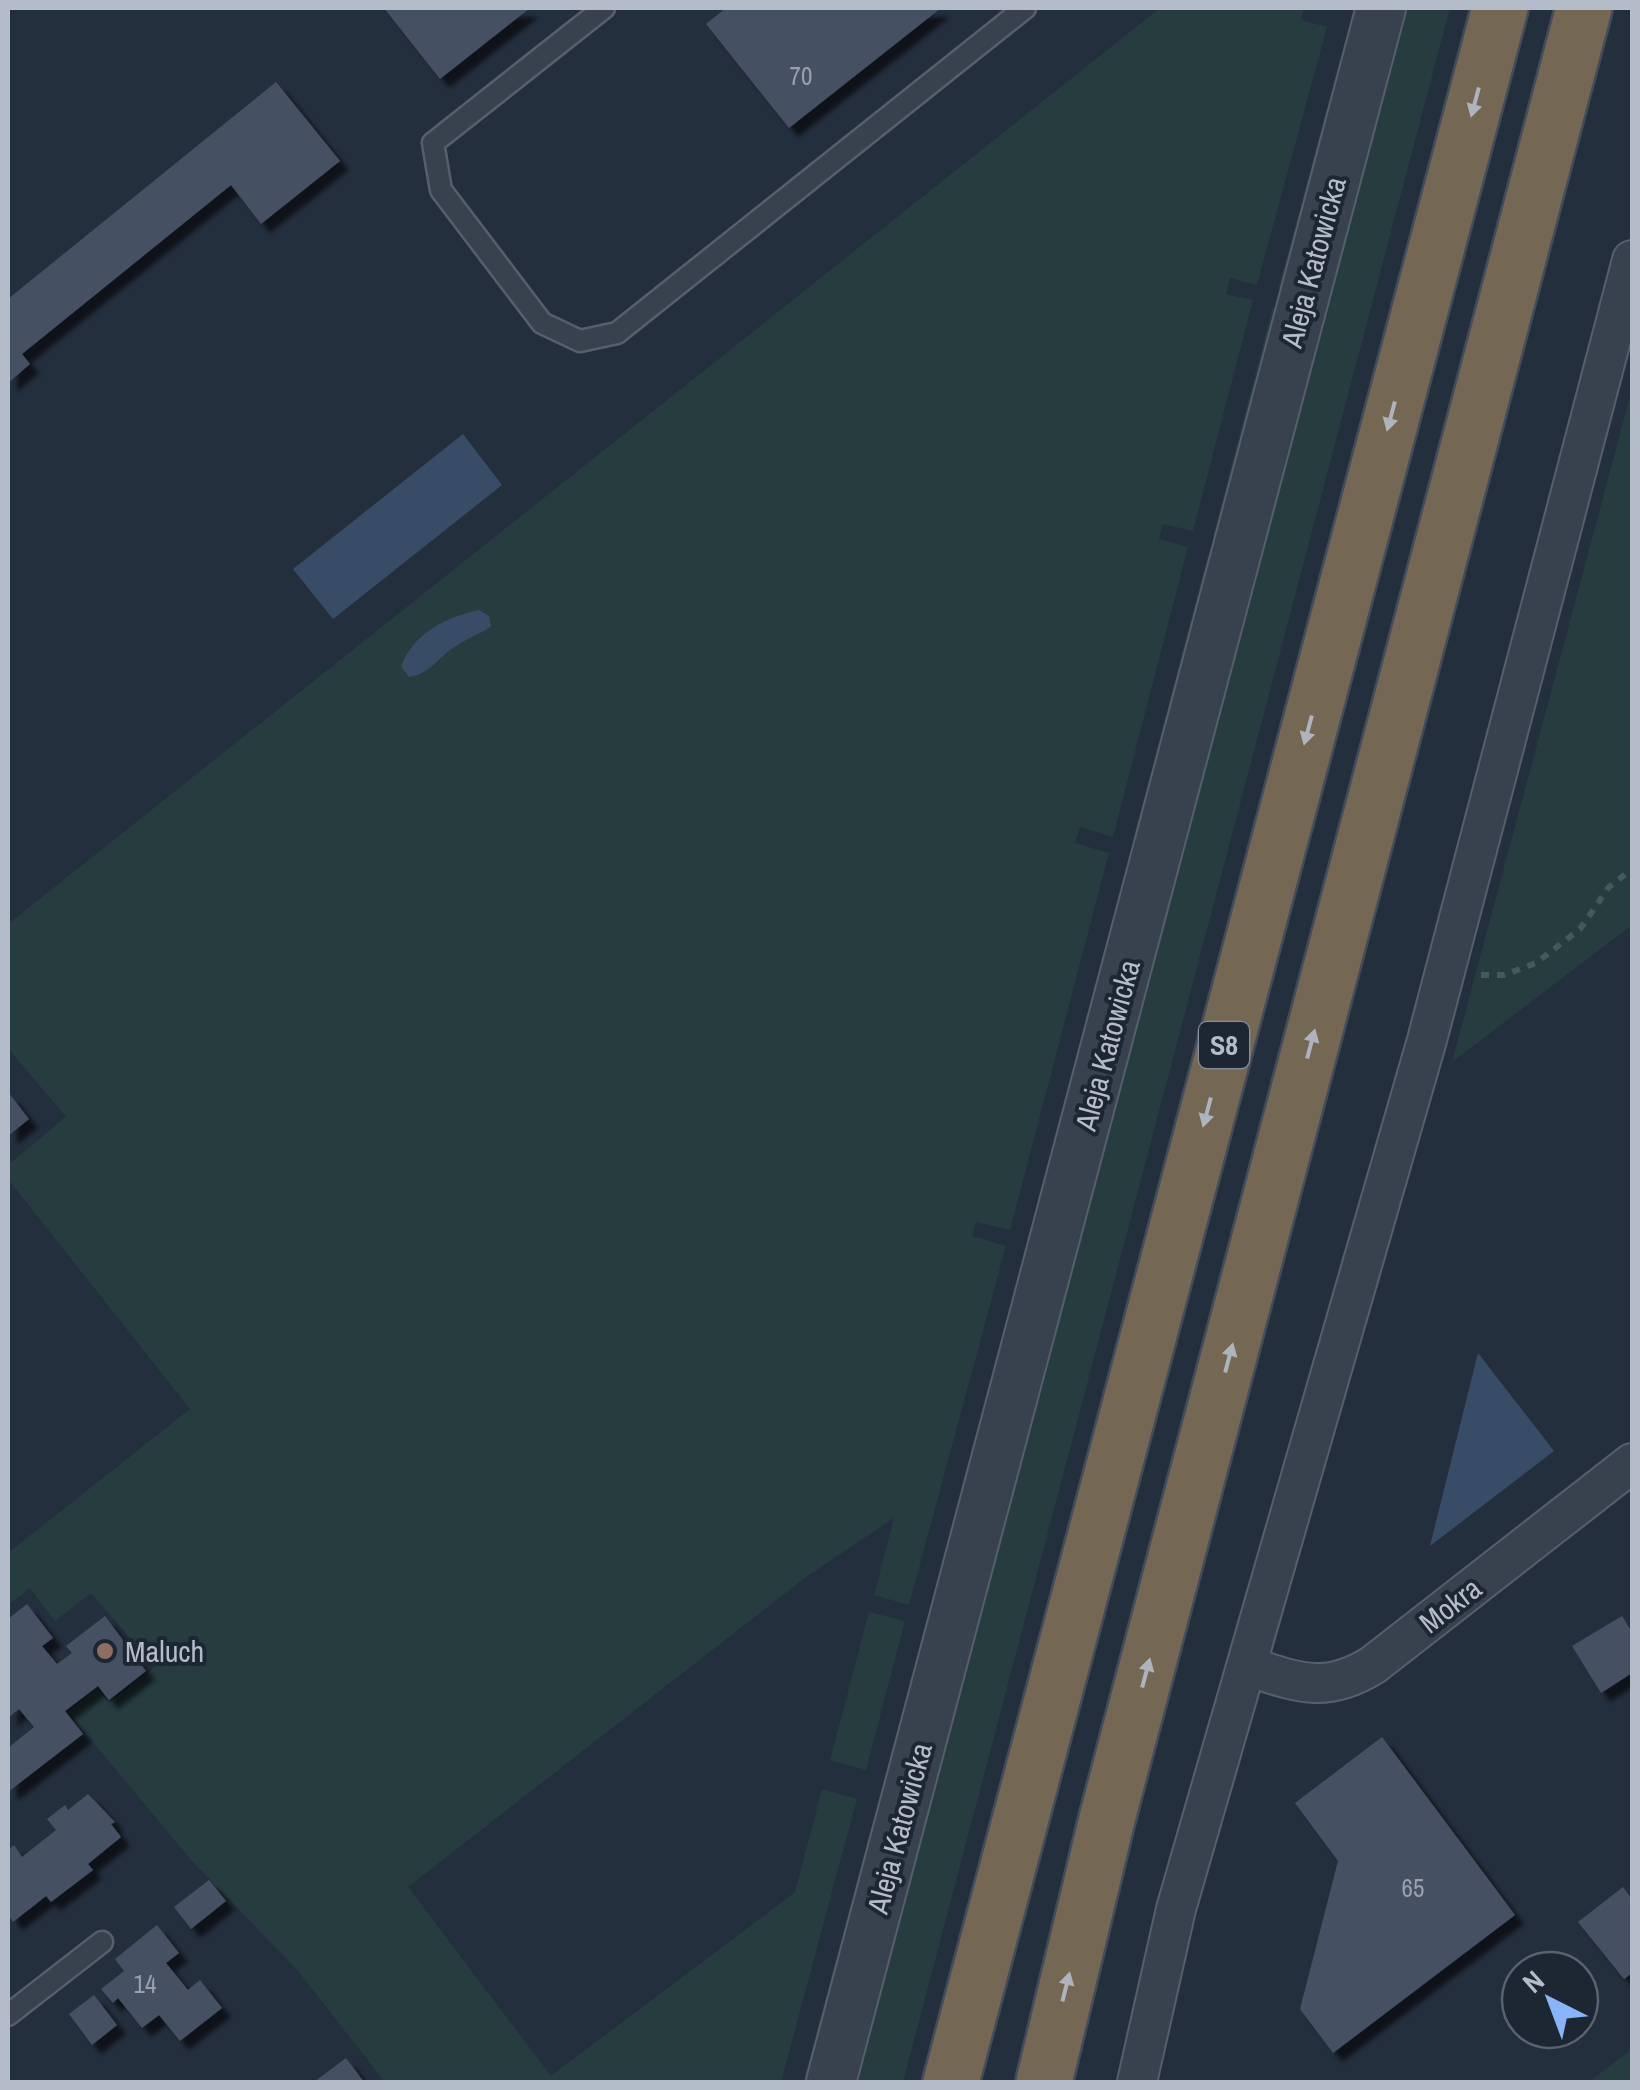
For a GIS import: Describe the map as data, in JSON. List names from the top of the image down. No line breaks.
{"streets":{"highway":["S8"],"street":["Aleja Katowicka","Mokra"]},"places":["Maluch"],"house_numbers":["70","65","14"],"north":"top left"}
